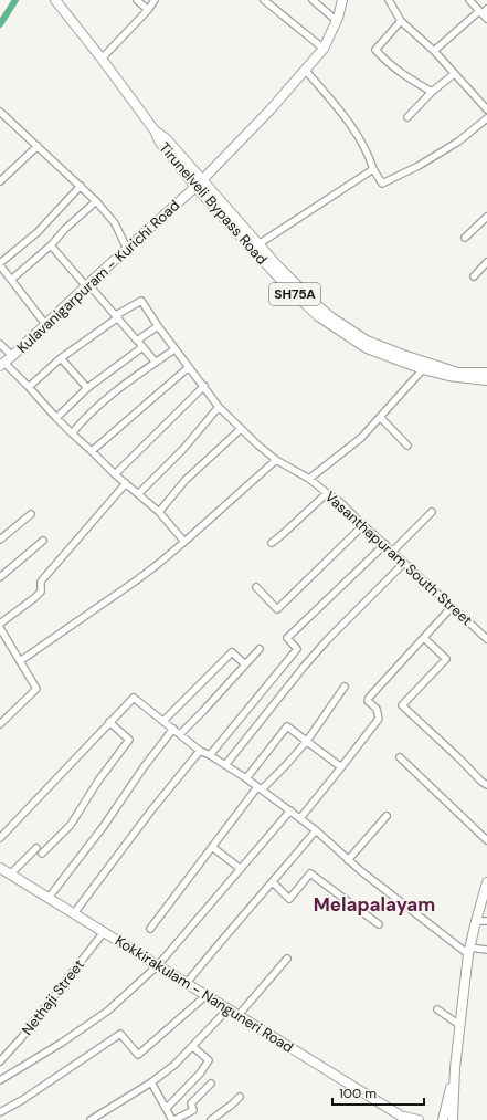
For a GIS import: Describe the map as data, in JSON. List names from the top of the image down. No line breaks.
{"streets":{"main road":["Tirunelveli Bypass Road","Kulavanigarpuram - Kurichi Road","SH75A","Kokkirakulam - Nanguneri Road"],"street":["Vasanthapuram South Street","Nethaji Street"]},"crossings":[["Tirunelveli Bypass Road","Kulavanigarpuram - Kurichi Road"],["Kokkirakulam - Nanguneri Road","Nethaji Street"]],"districts":["Melapalayam"],"scale_bar":"100 m"}
